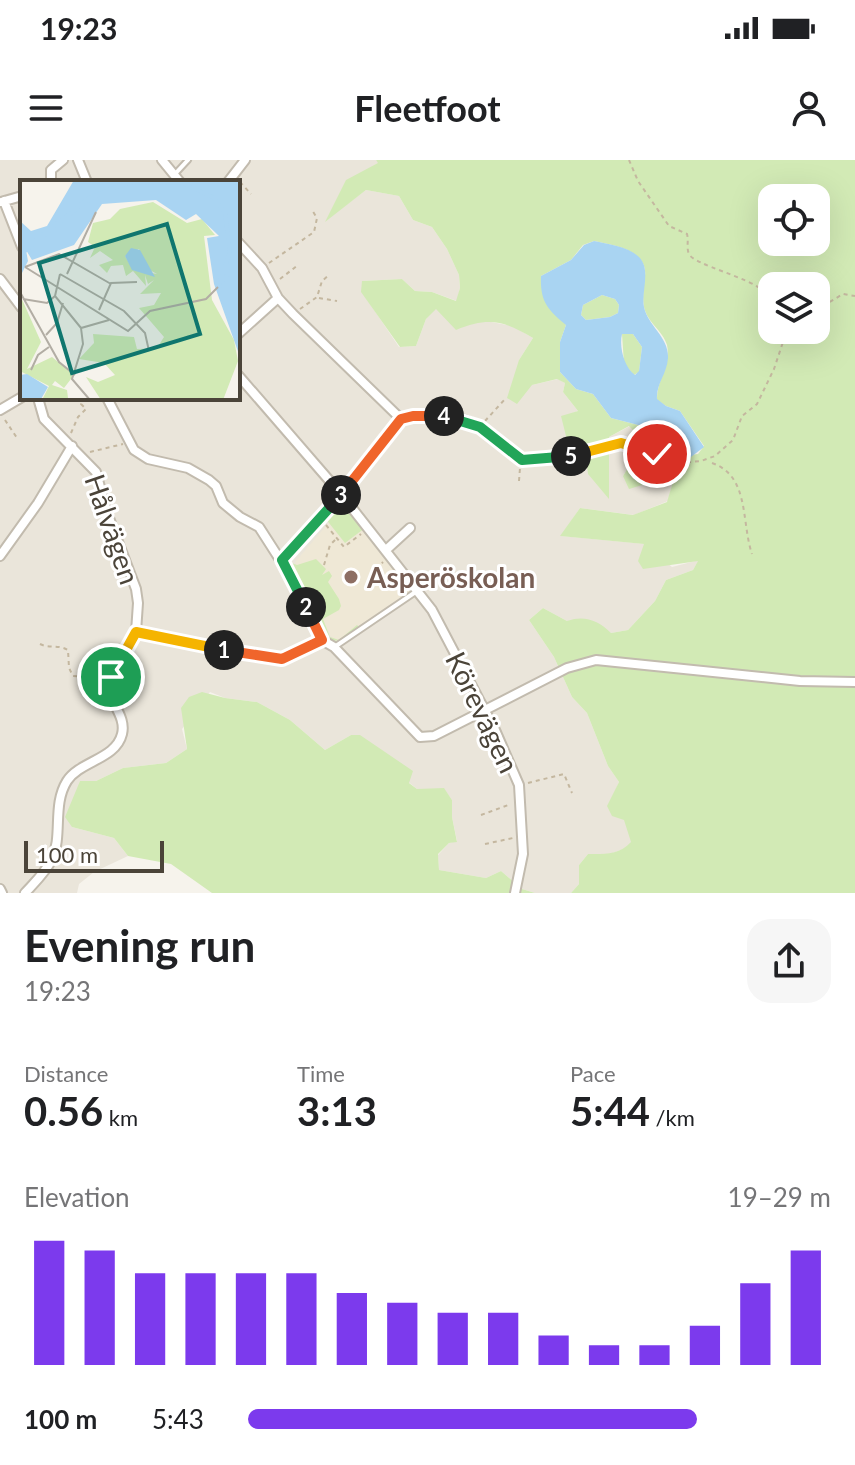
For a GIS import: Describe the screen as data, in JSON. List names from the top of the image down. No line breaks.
{"streets":{"street":["Hålvägen","Körevägen"]},"places":["Asperöskolan"],"scale_bar":"100 m","page":{"status":"19:23","header":"Fleetfoot","pins":["4","5","3","2","1"],"scale":"100 m","heading":["Evening run","19:23"],"stats":[["Distance","0.56 km"],["Time","3:13"],["Pace","5:44 /km"]],"chart":["Elevation","19–29 m"],"list":[{"name":"100 m","note":"5:43"}]}}
